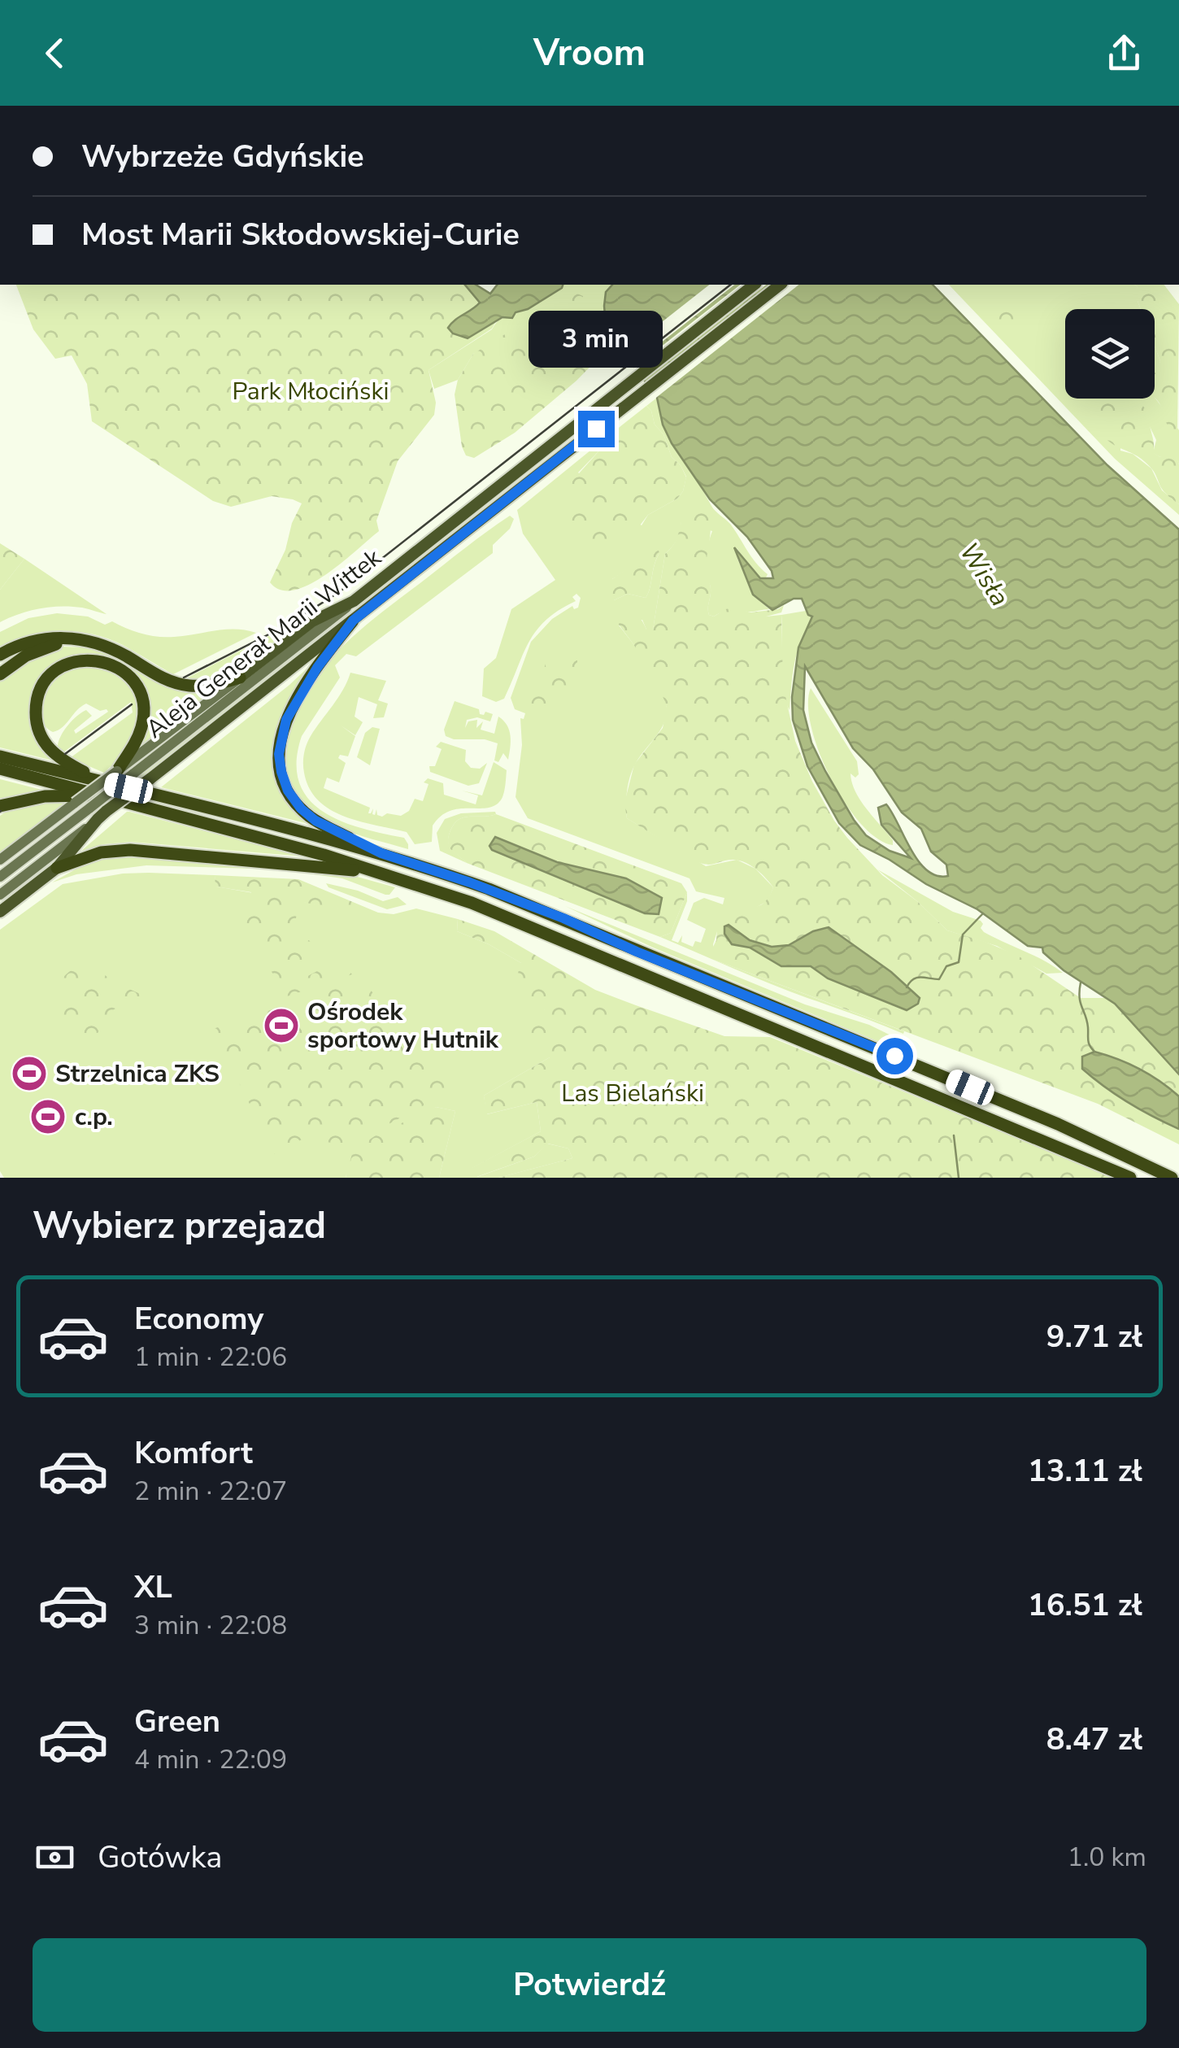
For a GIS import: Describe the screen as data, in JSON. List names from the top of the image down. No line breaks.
{"streets":{"main road":["Aleja Generał Marii Wittek"]},"water":["Wisła"],"parks":["Park Młociński","Las Bielański"],"places":{"sports":["Ośrodek sportowy Hutnik","Strzelnica ZKS","c.p."]},"page":{"header":"Vroom","banner":["Wybrzeże Gdyńskie","Most Marii Skłodowskiej-Curie"],"bubble":"3 min","heading":"Wybierz przejazd","list":[{"name":"Economy","note":"1 min · 22:06","value":"9.71 zł"},{"name":"Komfort","note":"2 min · 22:07","value":"13.11 zł"},{"name":"XL","note":"3 min · 22:08","value":"16.51 zł"},{"name":"Green","note":"4 min · 22:09","value":"8.47 zł"}],"pay":["Gotówka","1.0 km"],"buttons":"Potwierdź"}}
